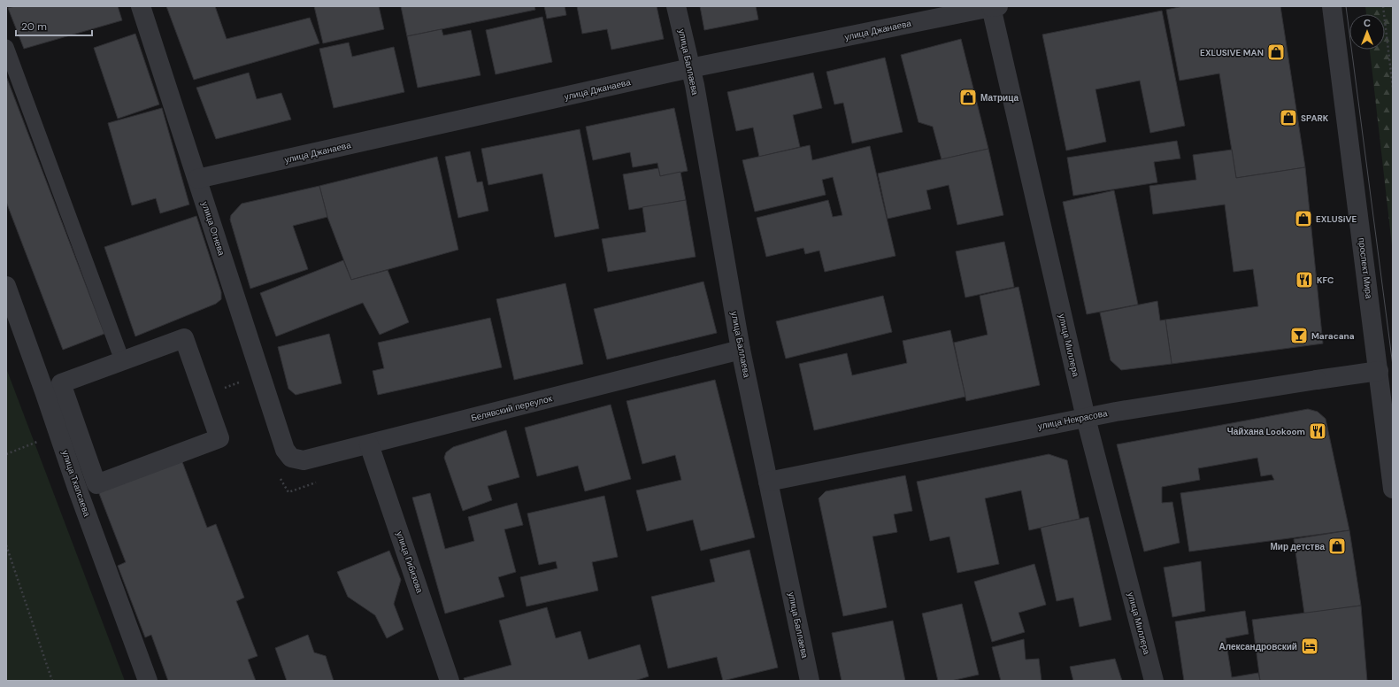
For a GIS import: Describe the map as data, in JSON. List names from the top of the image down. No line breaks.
{"streets":{"street":["улица Джанаева","улица Баллаева","улица Огнева","проспект Мира","улица Миллера","Белявский переулок","улица Некрасова","улица Тхапсаева","улица Гибизова"]},"crossings":[["улица Джанаева","улица Баллаева"],["улица Джанаева","улица Огнева"],["улица Джанаева","улица Миллера"],["улица Баллаева","Белявский переулок"],["улица Баллаева","улица Некрасова"],["улица Огнева","Белявский переулок"],["проспект Мира","улица Некрасова"],["улица Миллера","улица Некрасова"],["Белявский переулок","улица Гибизова"]],"places":{"shop":["EXLUSIVE MAN","Матрица","SPARK","EXLUSiVE","Мир детства"],"restaurant":["KFC","Чайхана Lookoom"],"bar":["Maracana"],"hotel":["Александровский"]},"scale_bar":"20 m","north":"top"}
